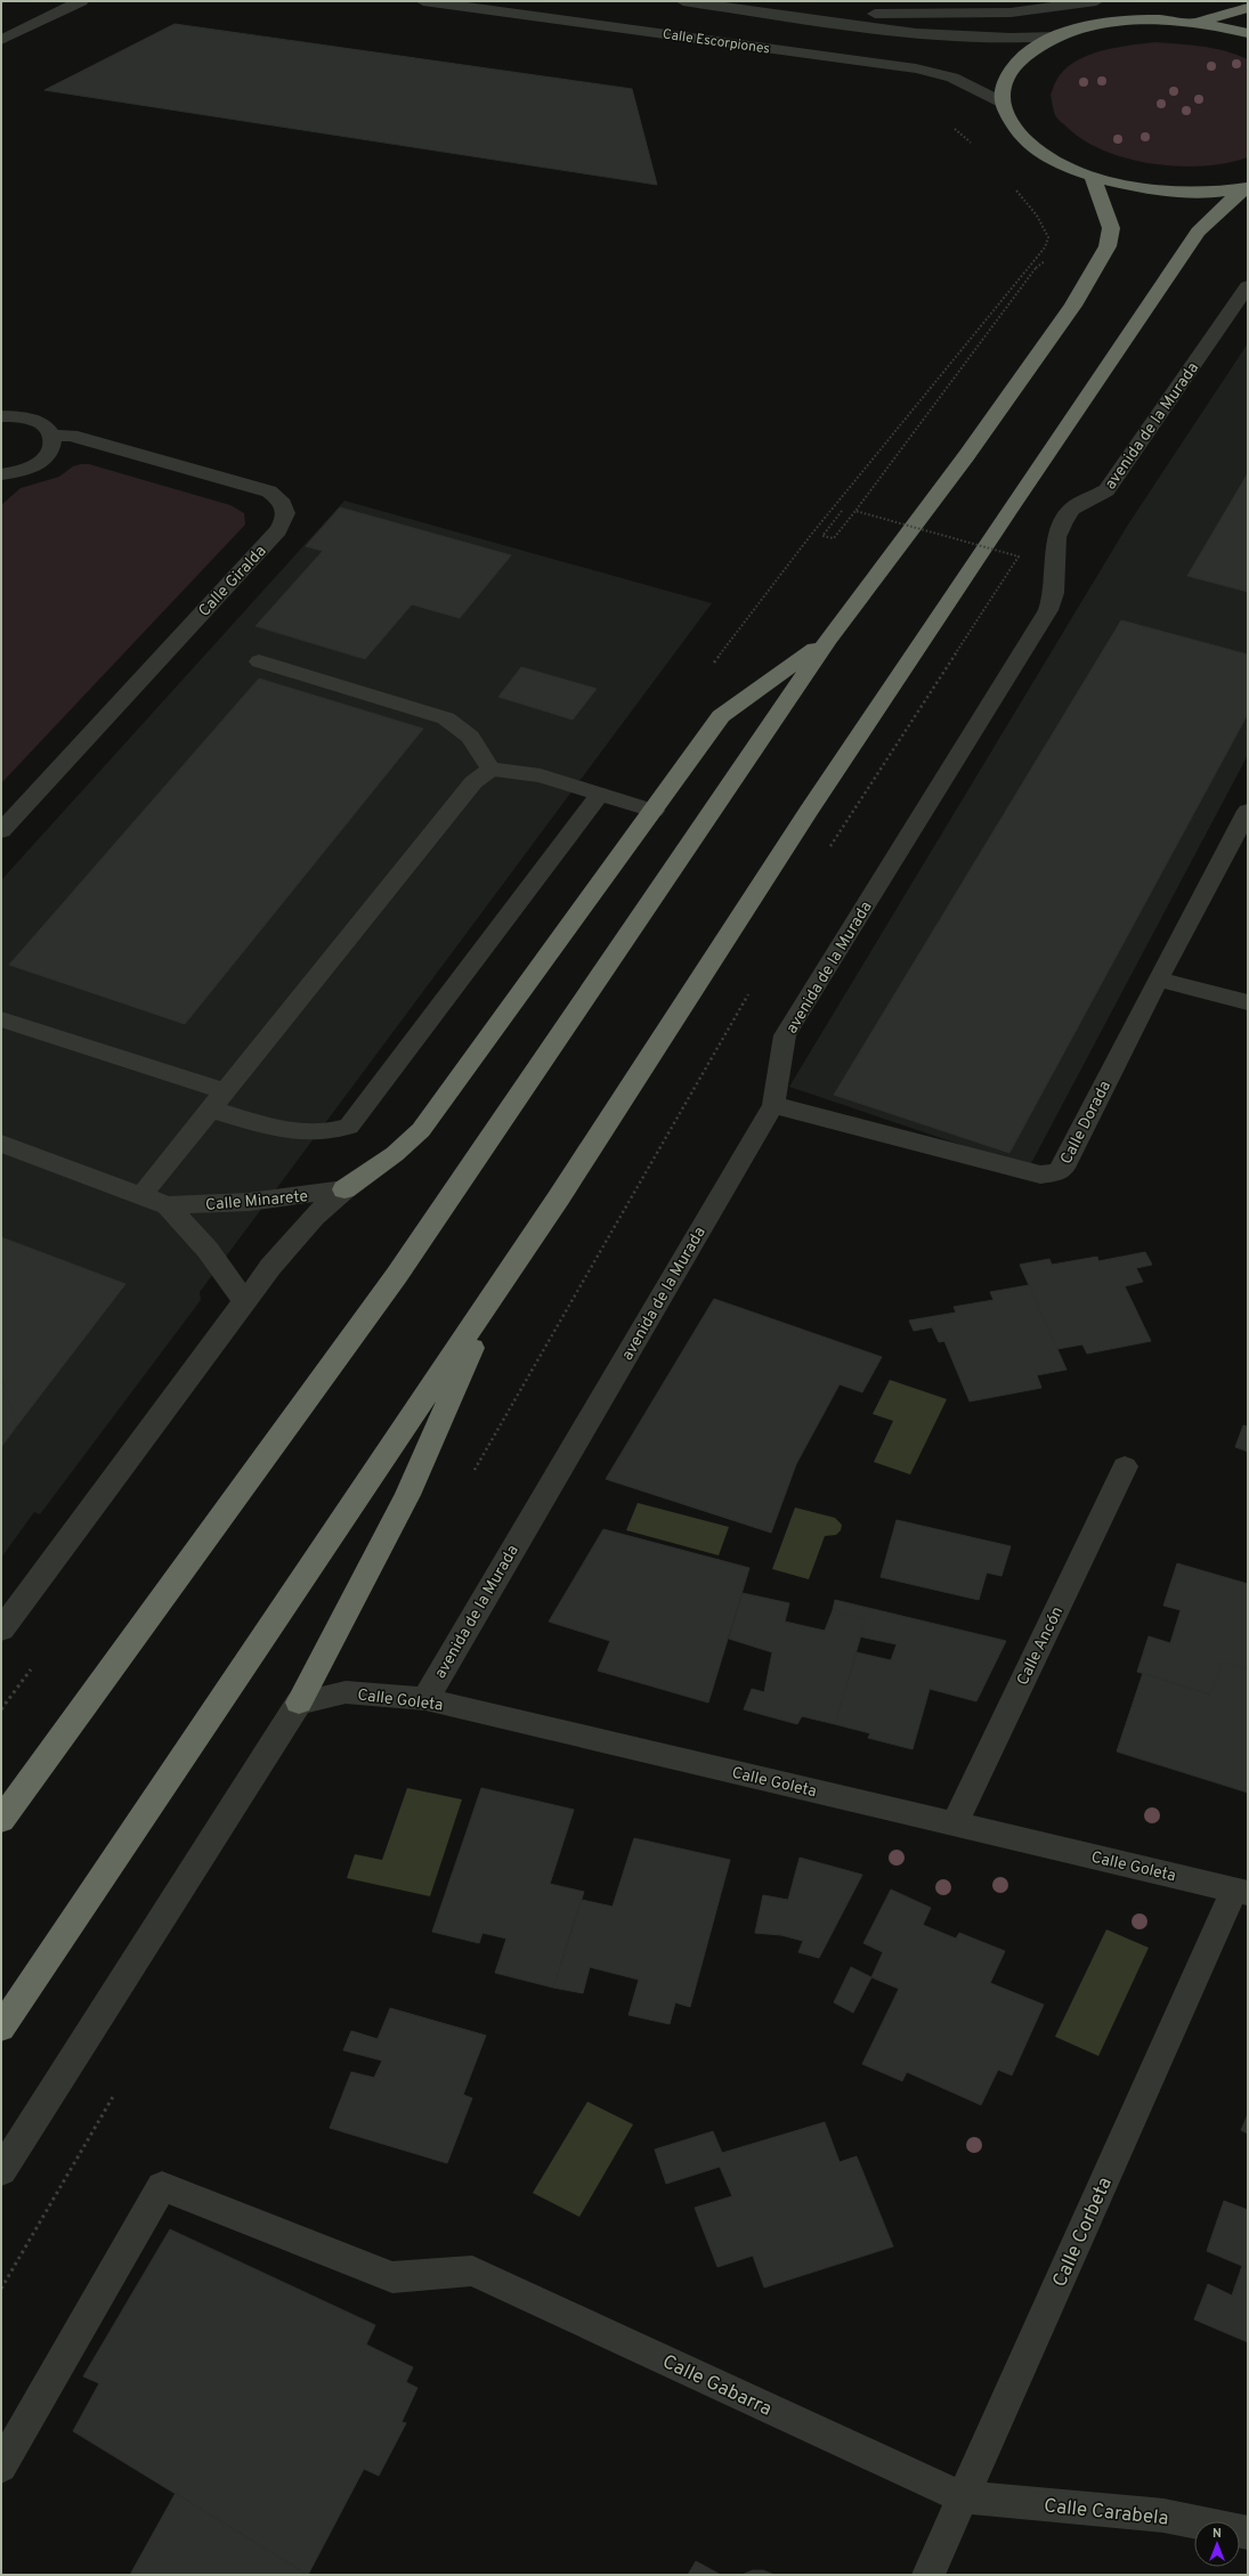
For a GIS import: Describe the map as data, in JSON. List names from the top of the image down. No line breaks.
{"streets":{"street":["Calle Escorpiones","avenida de la Murada","Calle Giralda","Calle Dorada","Calle Minarete","Calle Ancón","Calle Goleta","Calle Corbeta","Calle Gabarra","Calle Carabela"]},"crossings":[["avenida de la Murada","Calle Dorada"],["avenida de la Murada","Calle Goleta"],["Calle Ancón","Calle Goleta"],["Calle Goleta","Calle Corbeta"],["Calle Corbeta","Calle Gabarra"],["Calle Corbeta","Calle Carabela"],["Calle Gabarra","Calle Carabela"]],"north":"top"}
